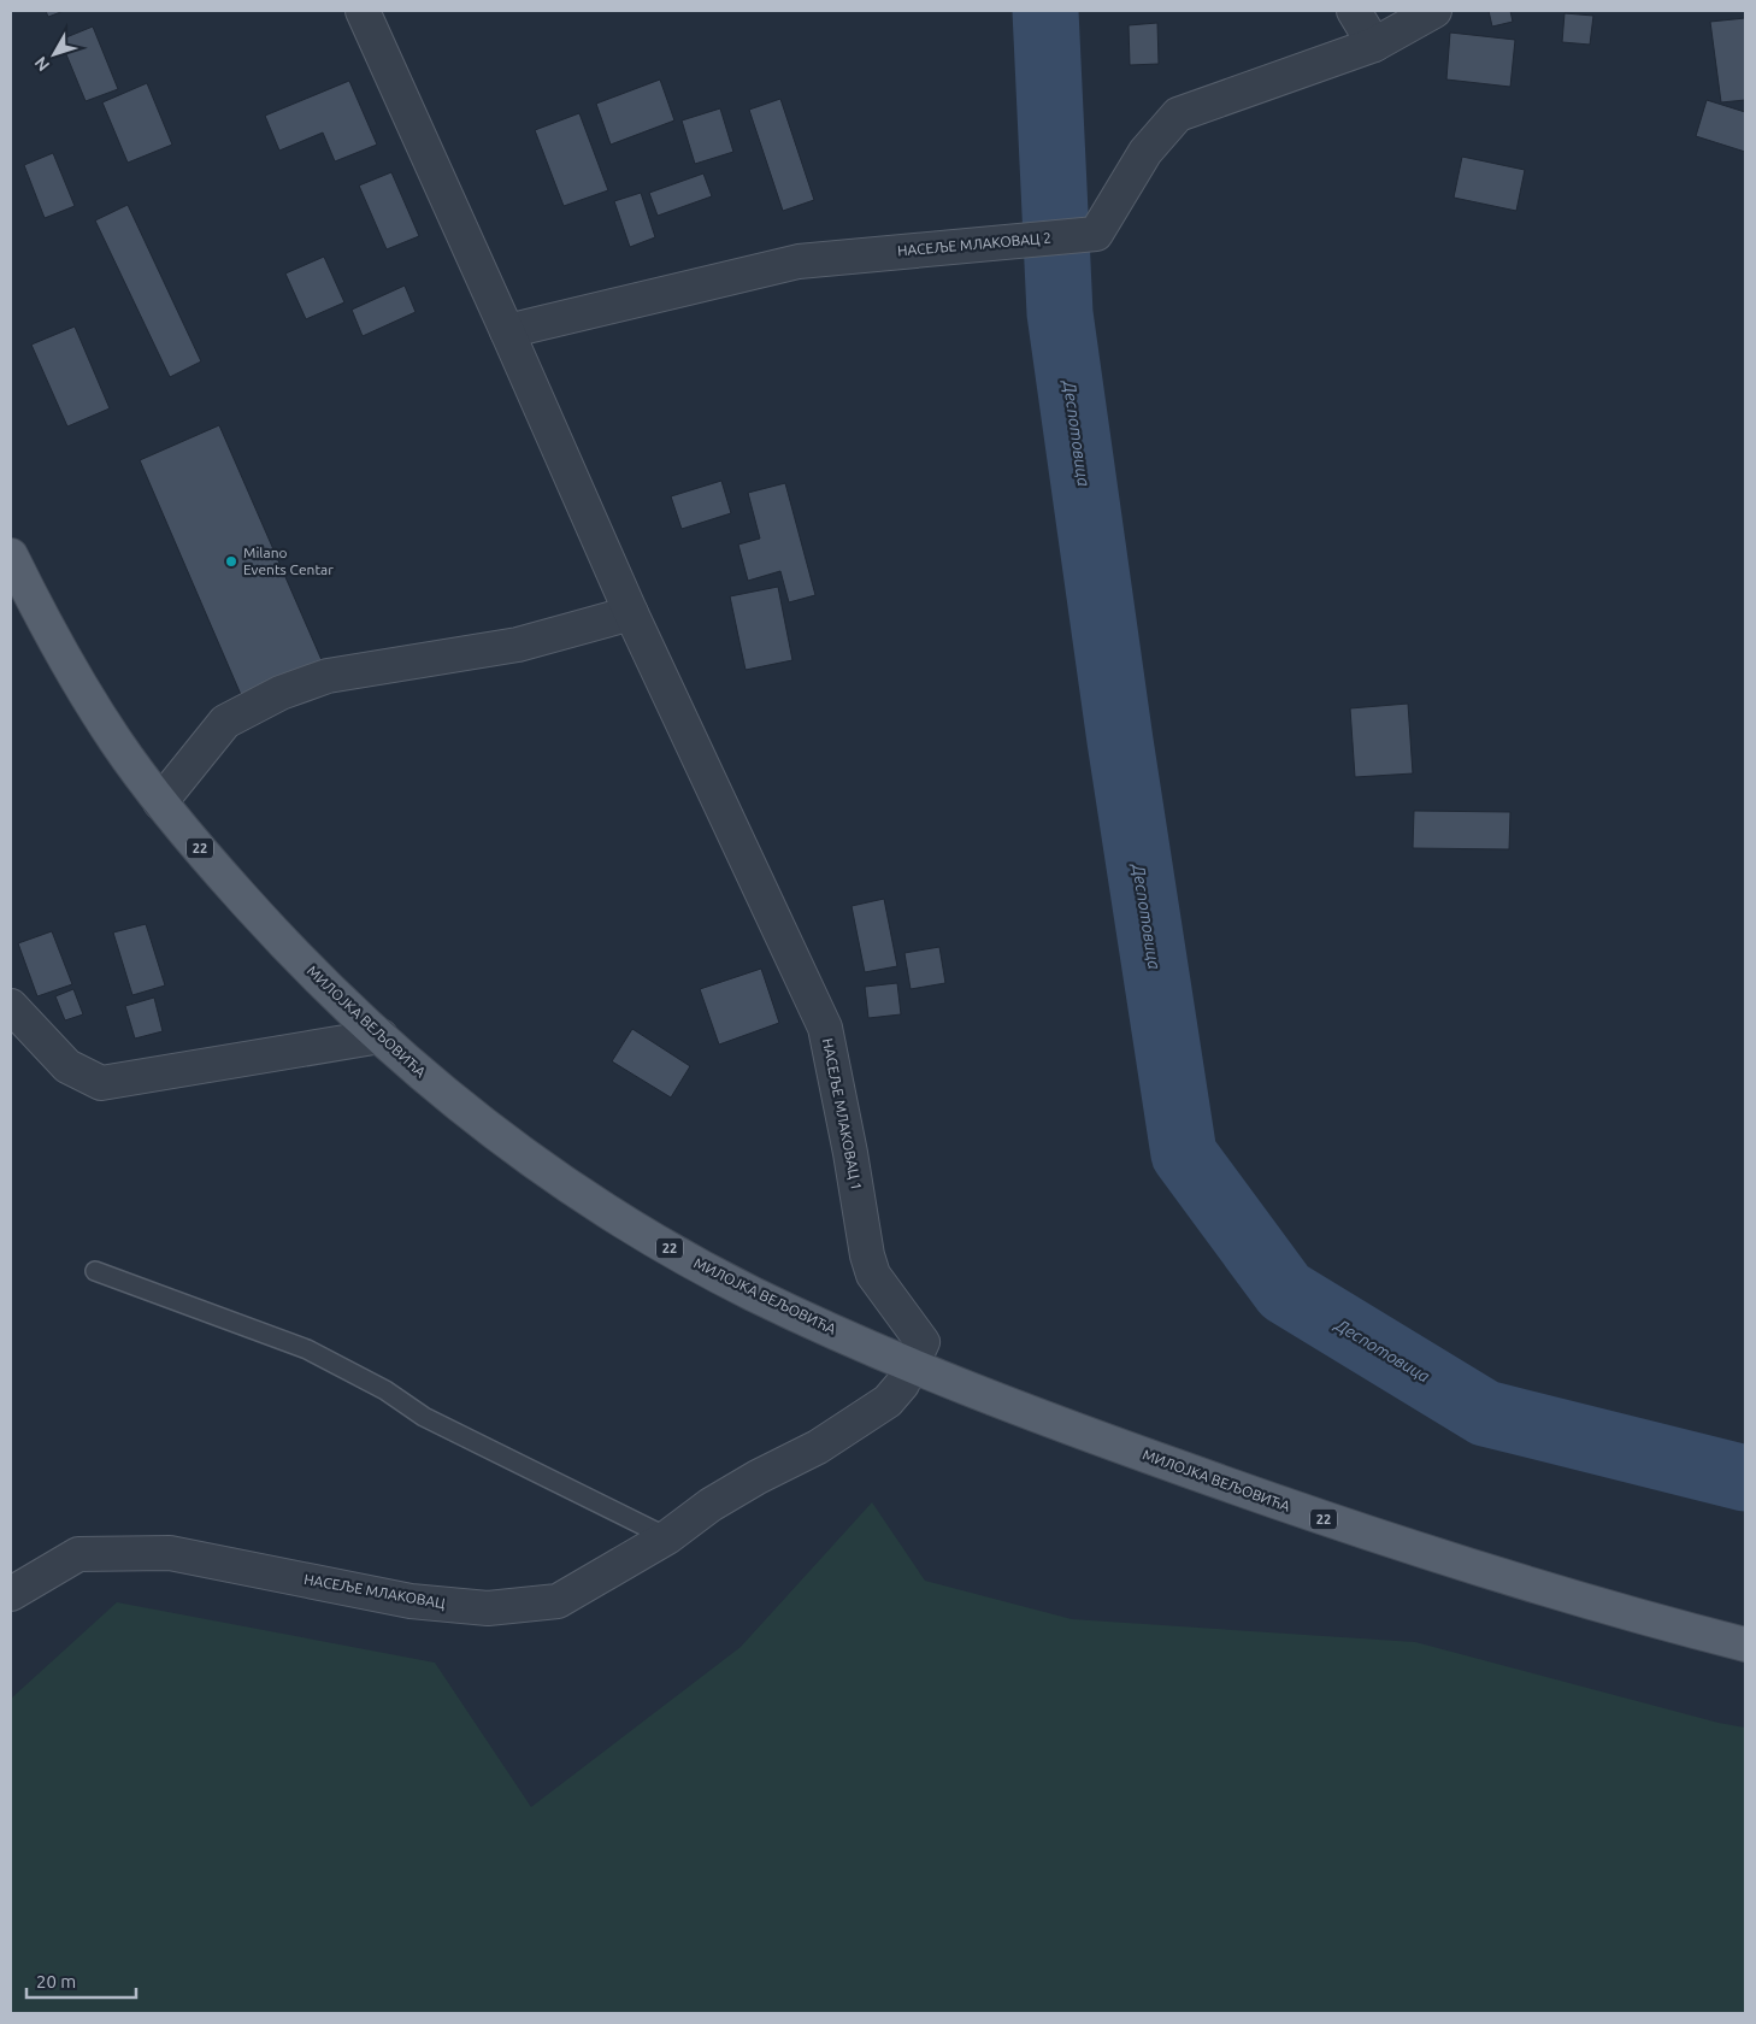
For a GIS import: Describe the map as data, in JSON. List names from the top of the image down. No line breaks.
{"streets":{"main road":["22","МИЛОЈКА ВЕЉОВИЋА"],"street":["НАСЕЉЕ МЛАКОВАЦ 2","НАСЕЉЕ МЛАКОВАЦ 1","НАСЕЉЕ МЛАКОВАЦ"]},"crossings":[["МИЛОЈКА ВЕЉОВИЋА","НАСЕЉЕ МЛАКОВАЦ 1"],["МИЛОЈКА ВЕЉОВИЋА","НАСЕЉЕ МЛАКОВАЦ"],["НАСЕЉЕ МЛАКОВАЦ 1","НАСЕЉЕ МЛАКОВАЦ"]],"water":["Деспотовица"],"places":["Milano Events Centar"],"scale_bar":"20 m","north":"bottom left"}
